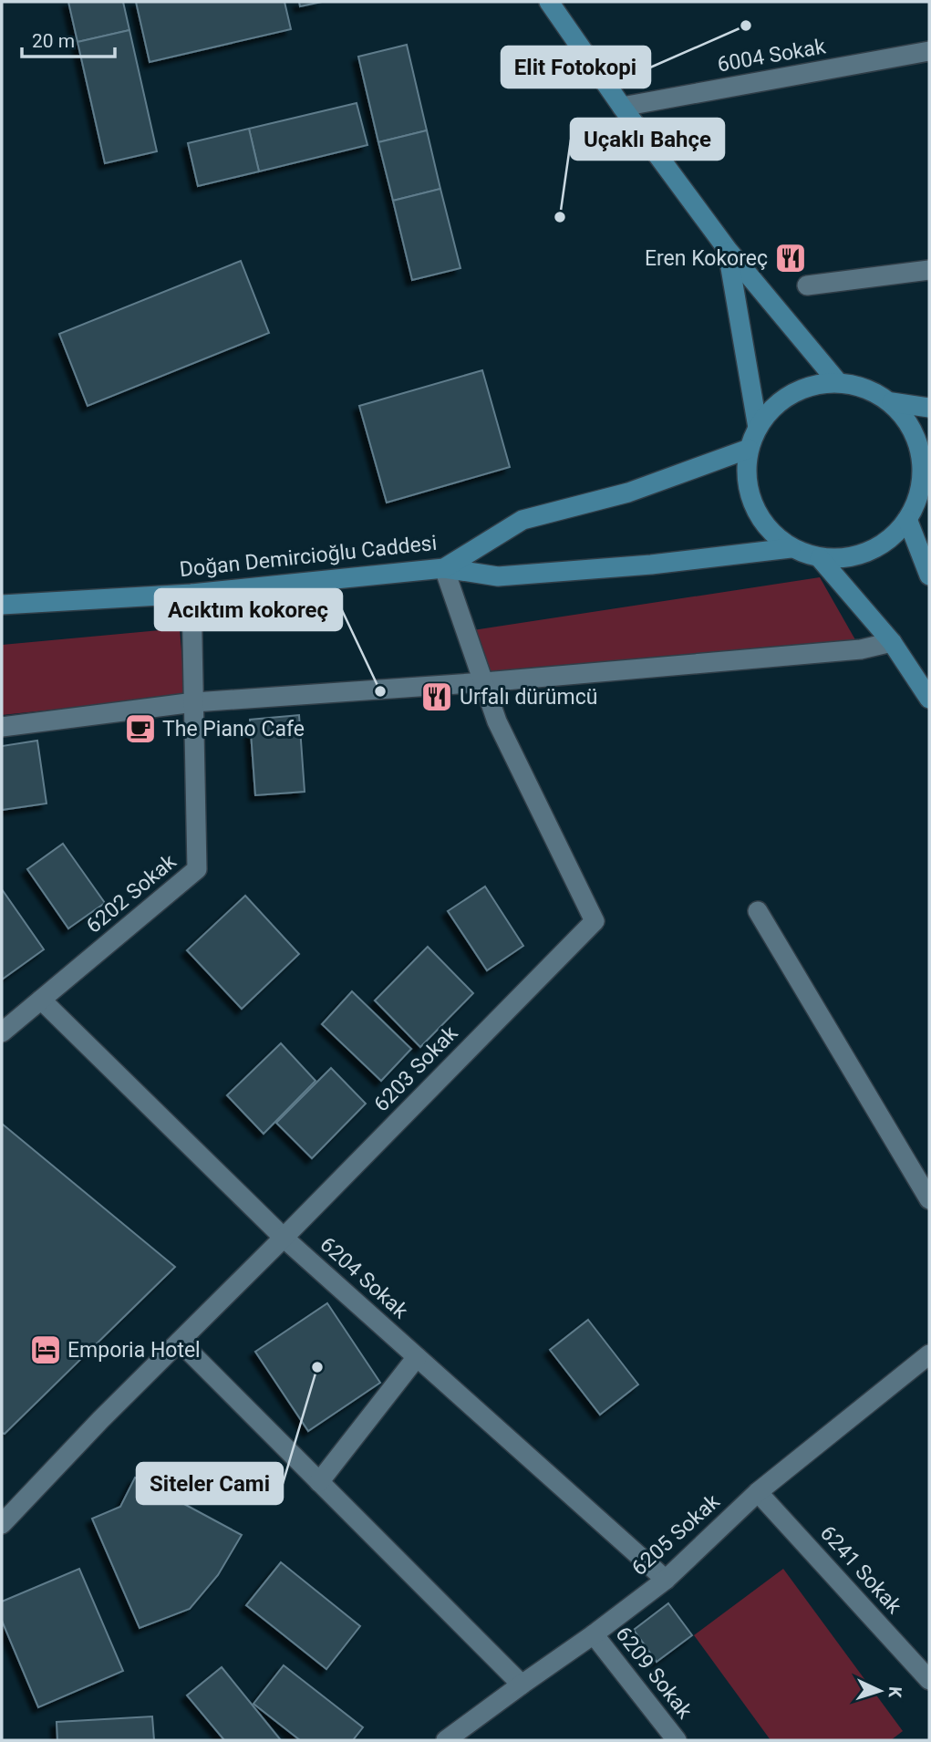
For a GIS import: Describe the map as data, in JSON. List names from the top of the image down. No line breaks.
{"streets":{"main road":["Doğan Demircioğlu Caddesi"],"street":["6004 Sokak","6202 Sokak","6203 Sokak","6204 Sokak","6205 Sokak","6241 Sokak","6209 Sokak"]},"crossings":[["Doğan Demircioğlu Caddesi","6202 Sokak"],["Doğan Demircioğlu Caddesi","6203 Sokak"],["6202 Sokak","6204 Sokak"],["6203 Sokak","6204 Sokak"],["6204 Sokak","6205 Sokak"],["6205 Sokak","6241 Sokak"],["6205 Sokak","6209 Sokak"]],"places":{"other":["Elit Fotokopi","Uçaklı Bahçe","Acıktım kokoreç","Siteler Cami"],"restaurant":["Eren Kokoreç","Urfalı dürümcü"],"cafe":["The Piano Cafe"],"hotel":["Emporia Hotel"]},"scale_bar":"20 m","north":"right"}
